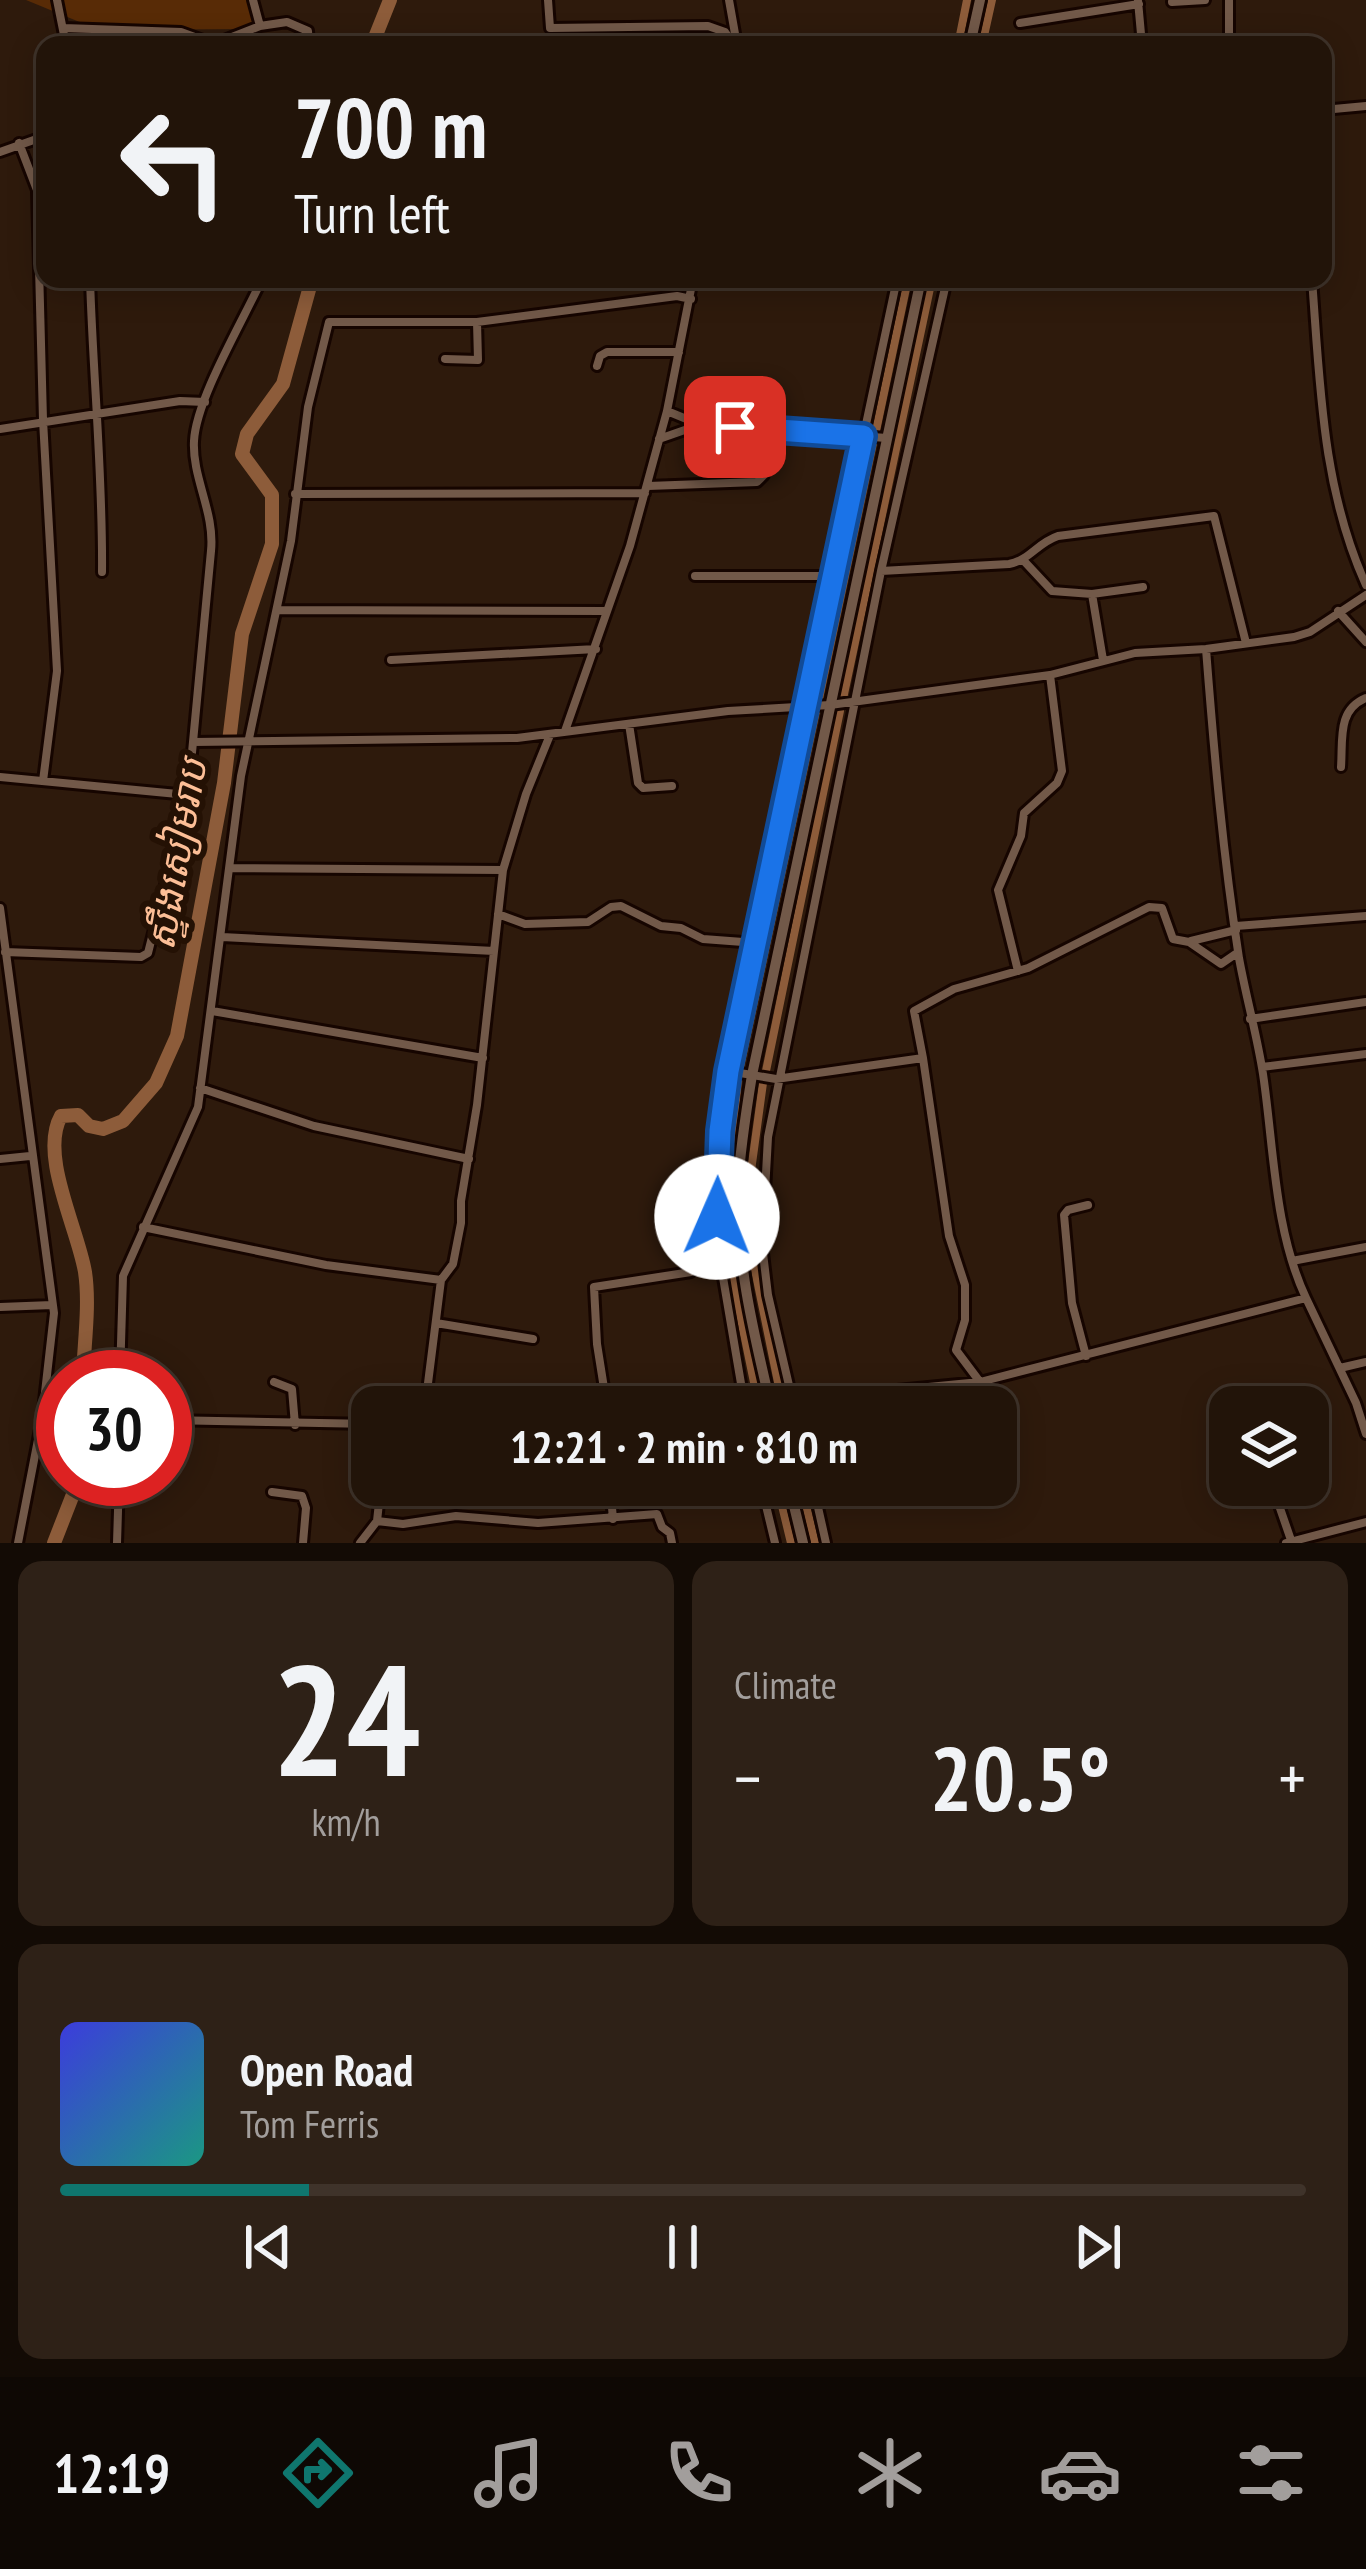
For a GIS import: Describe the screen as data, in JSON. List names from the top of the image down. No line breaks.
{"water":["ស្ទឹងសៀមរាប"],"page":{"turn":["700 m","Turn left"],"limit":"30","trip":"12:21 · 2 min · 810 m","tile":[["24","km/h"],"Climate"],"heat":["−","20.5°","+"],"song":["Open Road","Tom Ferris"],"tabs":"12:19"}}
